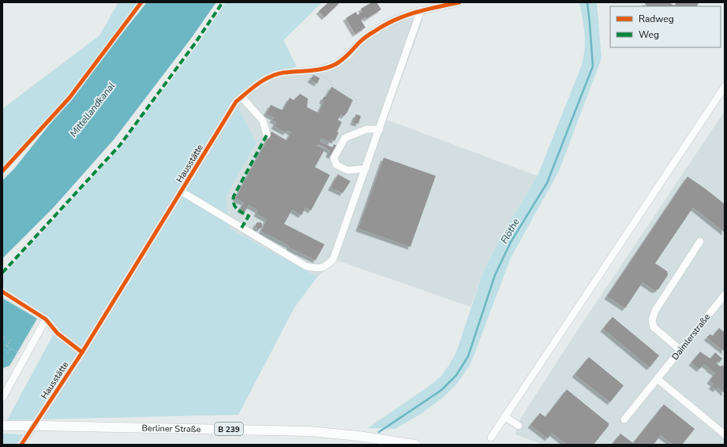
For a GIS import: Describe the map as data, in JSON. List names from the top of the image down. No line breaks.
{"streets":{"main road":["Berliner Straße","B 239"],"street":["Hausstätte","Daimlerstraße"]},"water":["Mittellandkanal","Flöthe"],"legend":["Radweg","Weg"]}
